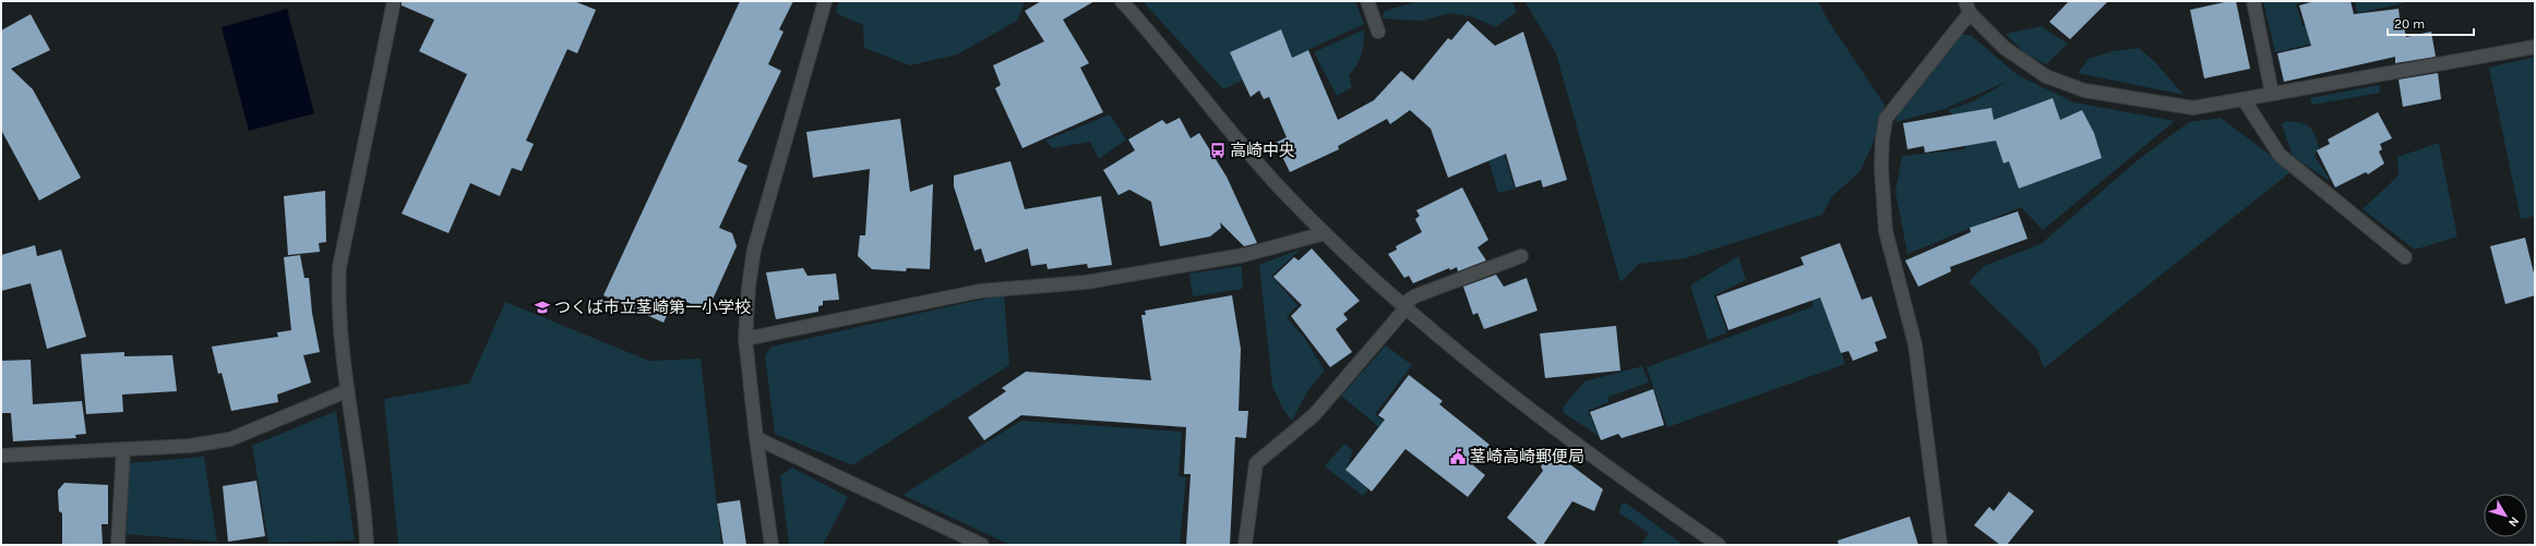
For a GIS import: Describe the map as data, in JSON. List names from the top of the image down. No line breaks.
{"places":{"bus stop":["高崎中央"],"school or university":["つくば市立茎崎第一小学校"],"public building":["茎崎高崎郵便局"]},"scale_bar":"20 m","north":"bottom right"}
